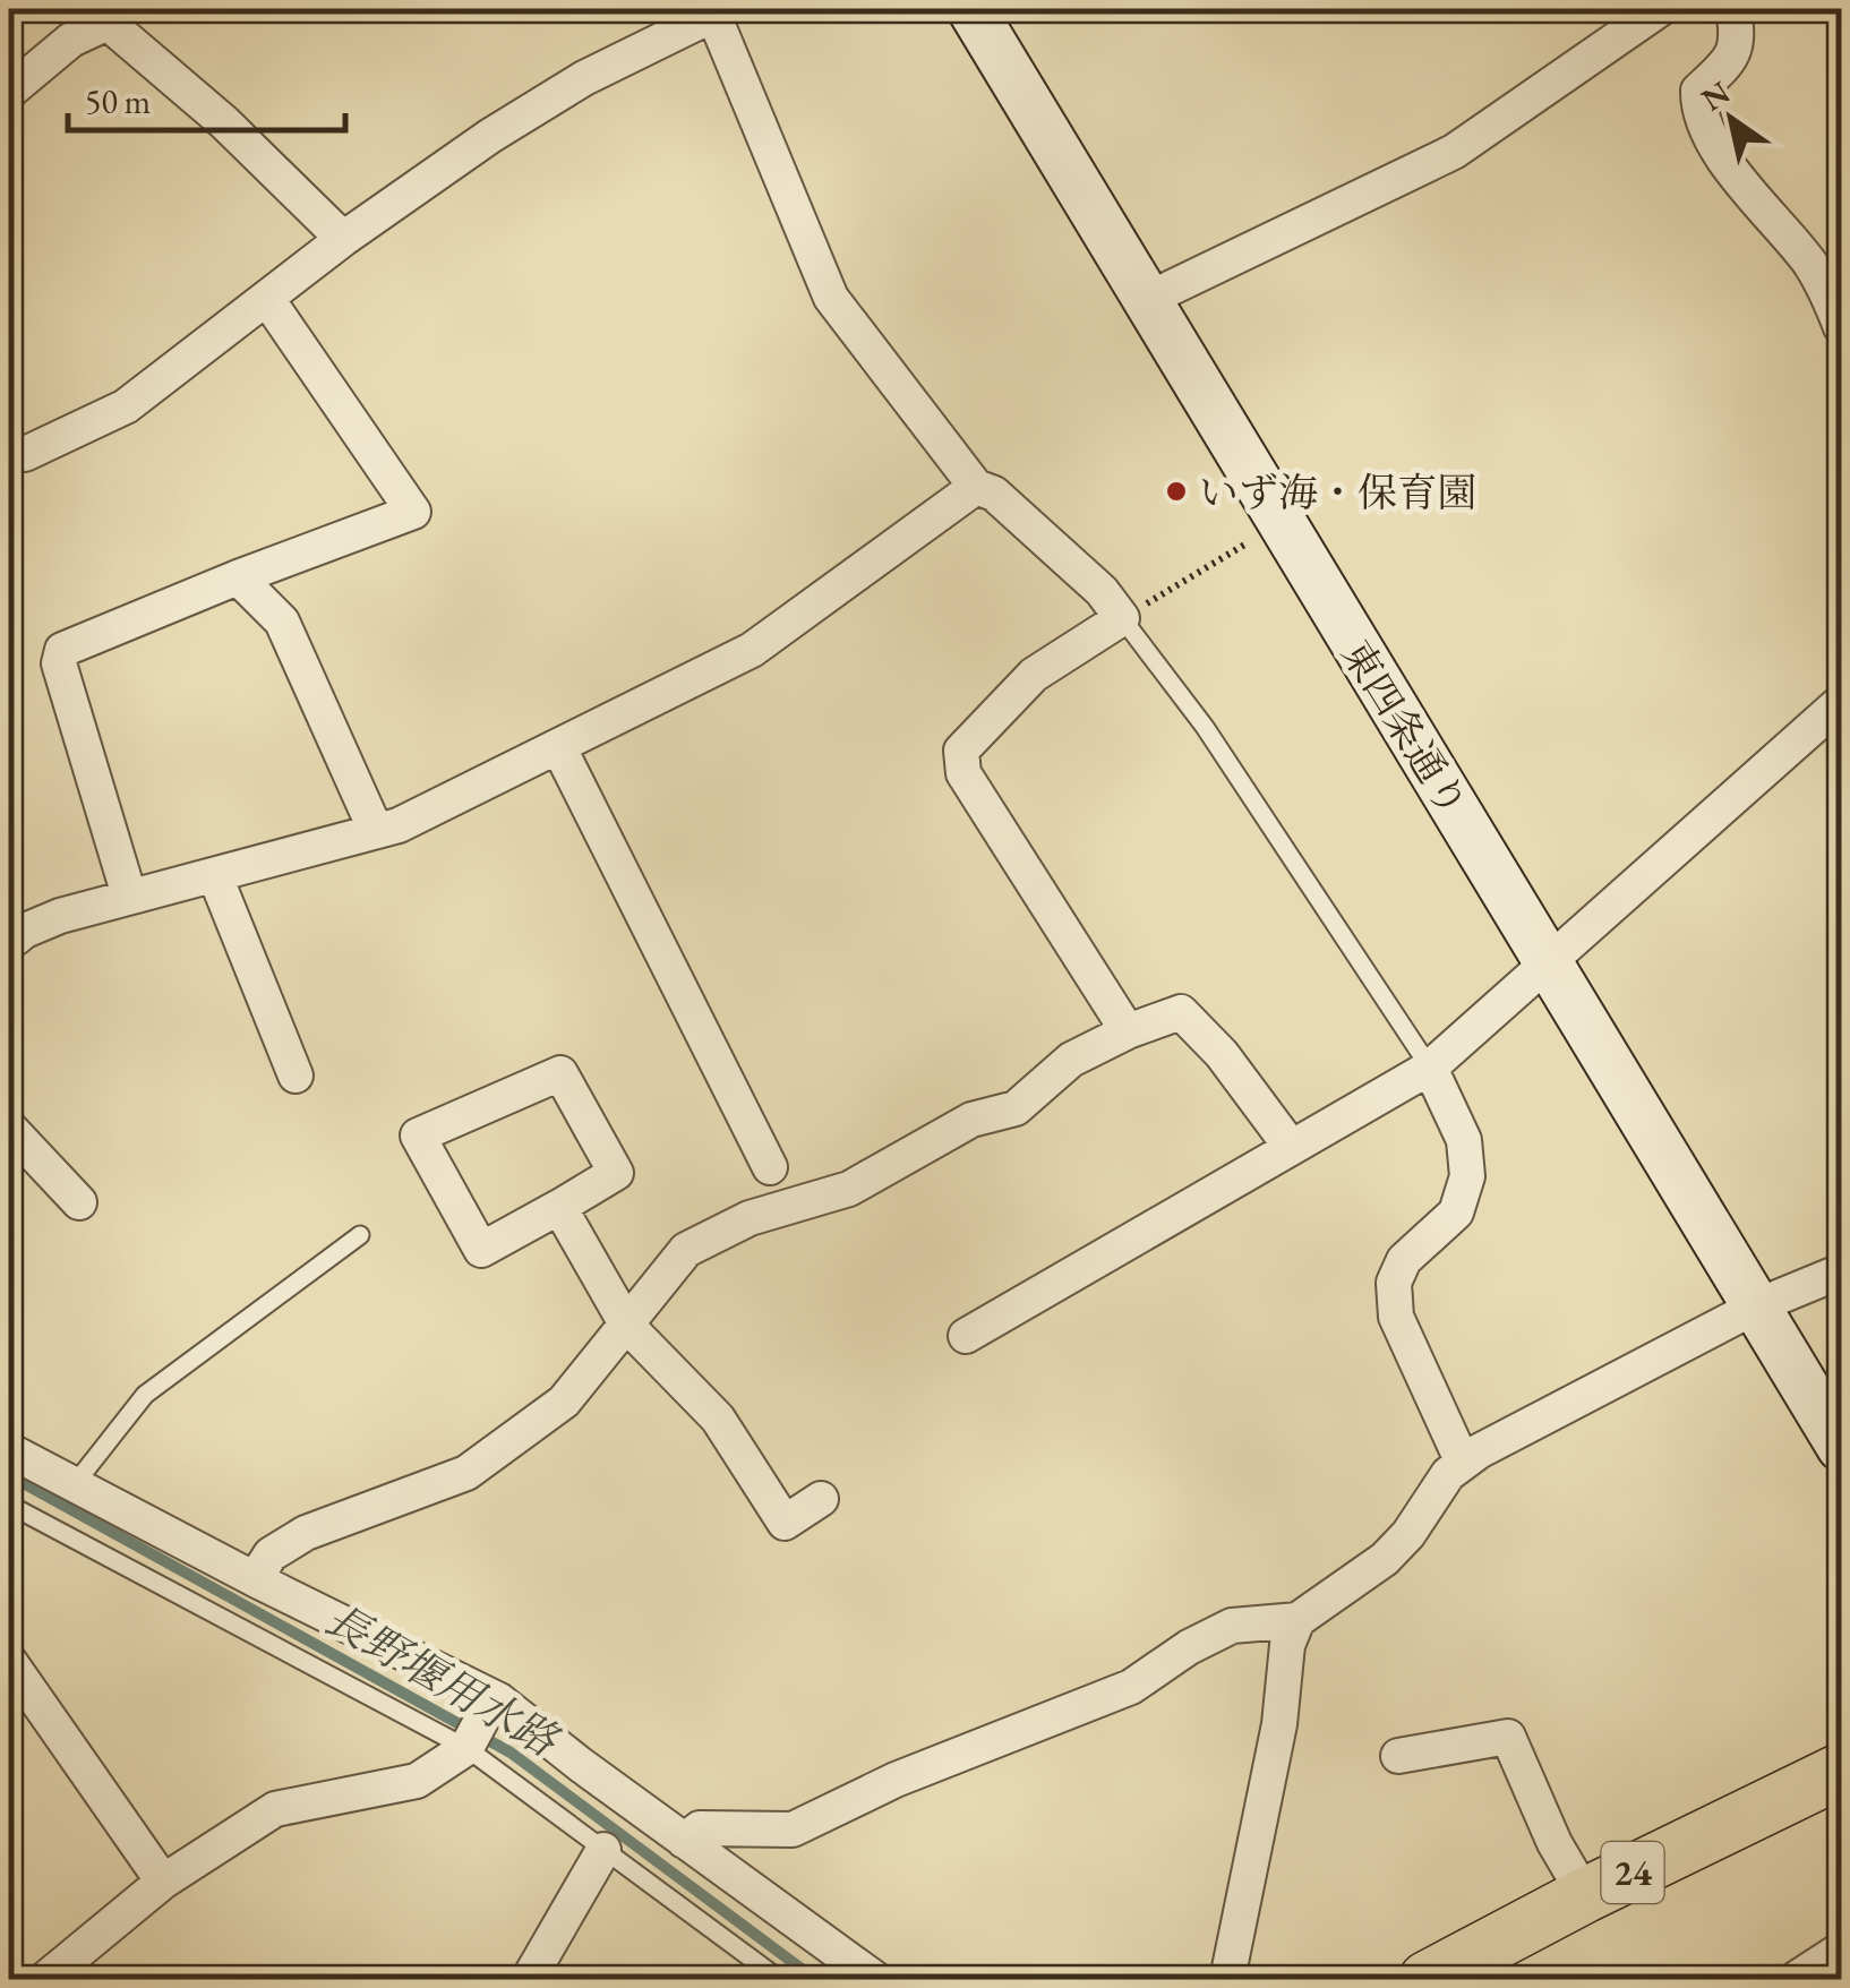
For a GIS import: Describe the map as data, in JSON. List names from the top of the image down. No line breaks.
{"streets":{"main road":["24"],"street":["東四条通り"]},"water":["長野堰用水路"],"places":["いず海・保育園"],"scale_bar":"50 m","north":"top left"}
